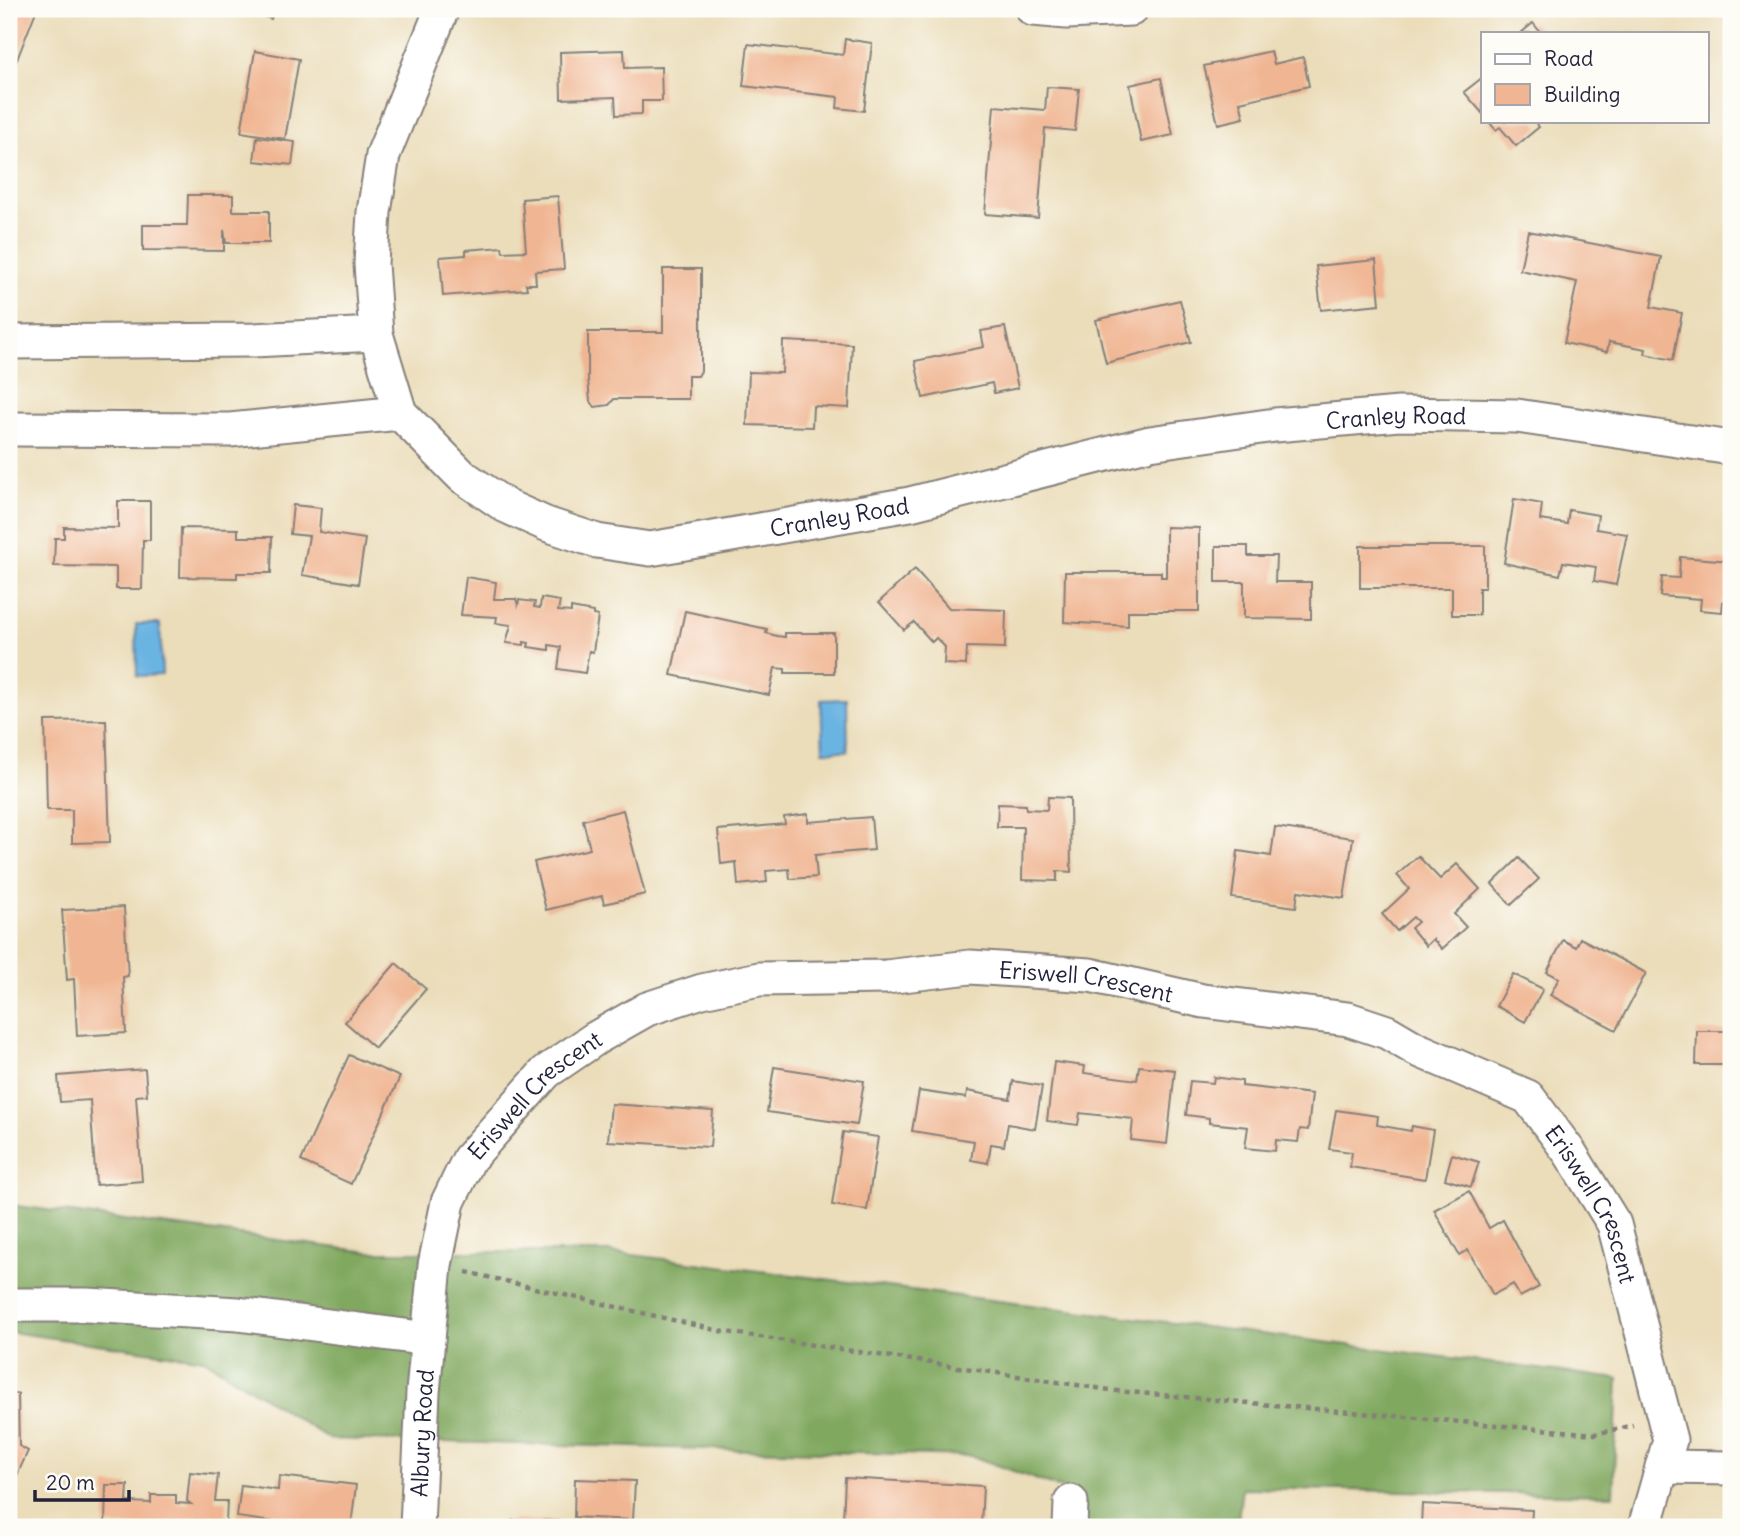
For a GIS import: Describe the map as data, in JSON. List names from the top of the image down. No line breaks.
{"streets":{"street":["Cranley Road","Eriswell Crescent","Albury Road"]},"crossings":[["Eriswell Crescent","Albury Road"]],"legend":["Road","Building"],"scale_bar":"20 m"}
